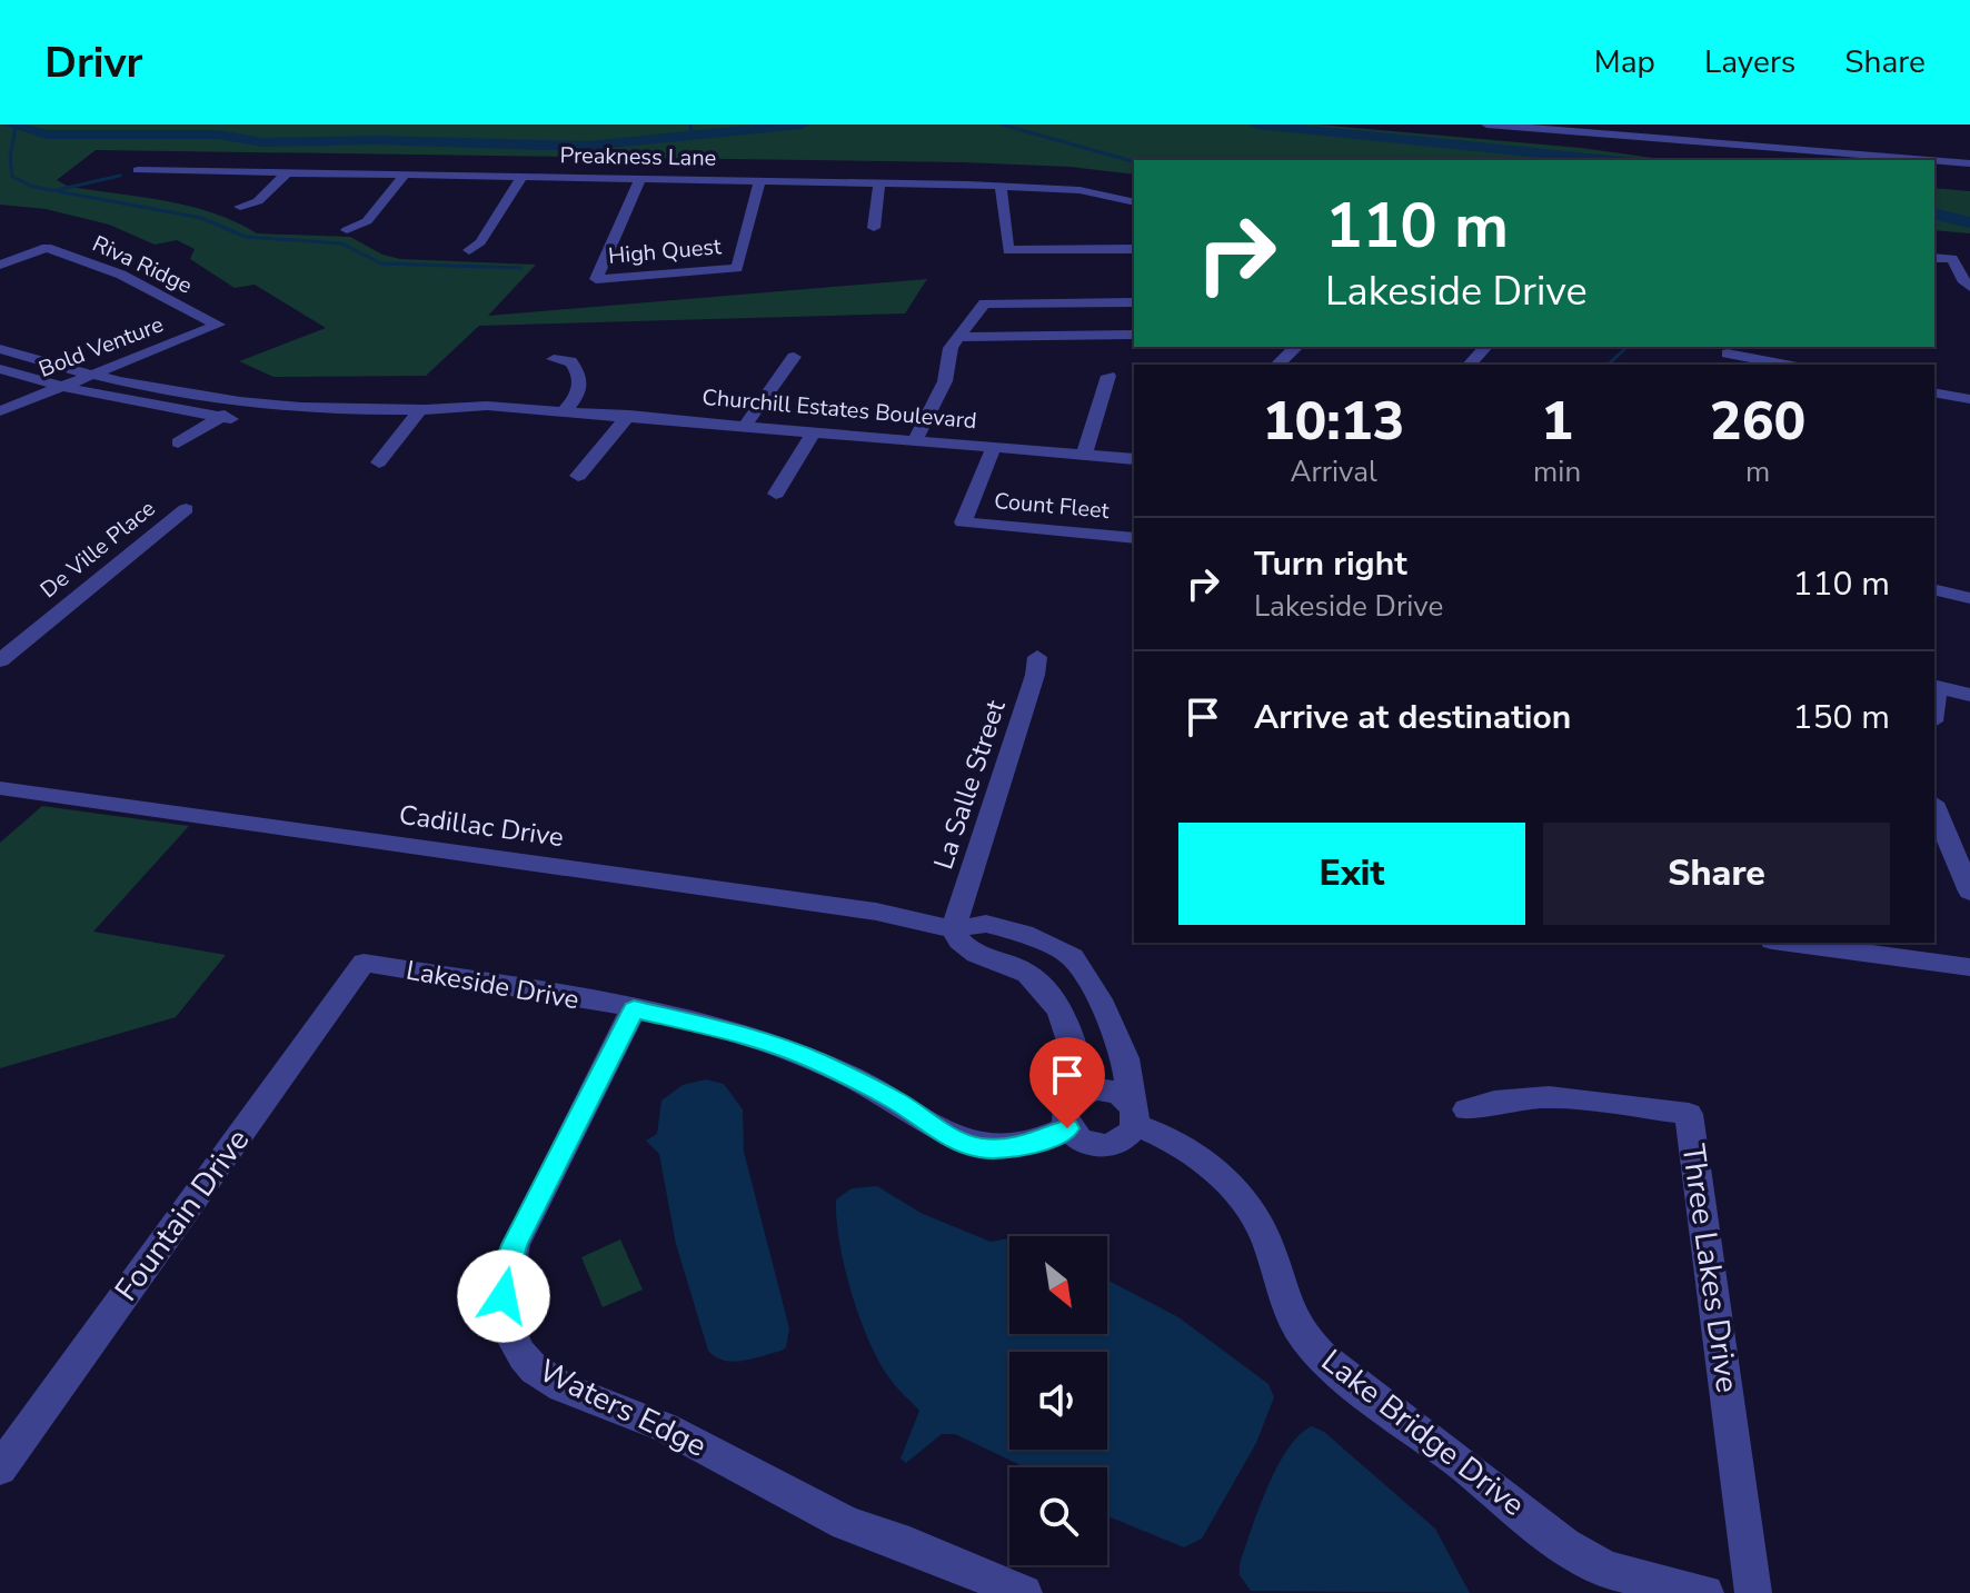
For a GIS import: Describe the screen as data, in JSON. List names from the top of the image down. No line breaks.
{"streets":{"street":["Preakness Lane","High Quest","Riva Ridge","Bold Venture","Churchill Estates Boulevard","Count Fleet","De Ville Place","La Salle Street","Cadillac Drive","Lakeside Drive","Fountain Drive","Three Lakes Drive","Waters Edge","Lake Bridge Drive"]},"crossings":[["Preakness Lane","High Quest"],["Riva Ridge","Bold Venture"],["Bold Venture","Churchill Estates Boulevard"],["Churchill Estates Boulevard","Count Fleet"],["La Salle Street","Cadillac Drive"],["Lakeside Drive","Fountain Drive"],["Lakeside Drive","Waters Edge"],["Lakeside Drive","Lake Bridge Drive"]],"north":"bottom right","page":{"header":"Drivr","nav":["Map","Layers","Share"],"turn":["110 m","Lakeside Drive"],"eta":["10:13","Arrival","1","min","260","m"],"list":[{"name":"Turn right","note":"Lakeside Drive","value":"110 m"},{"name":"Arrive at destination","value":"150 m"}],"buttons":["Exit","Share"]}}
